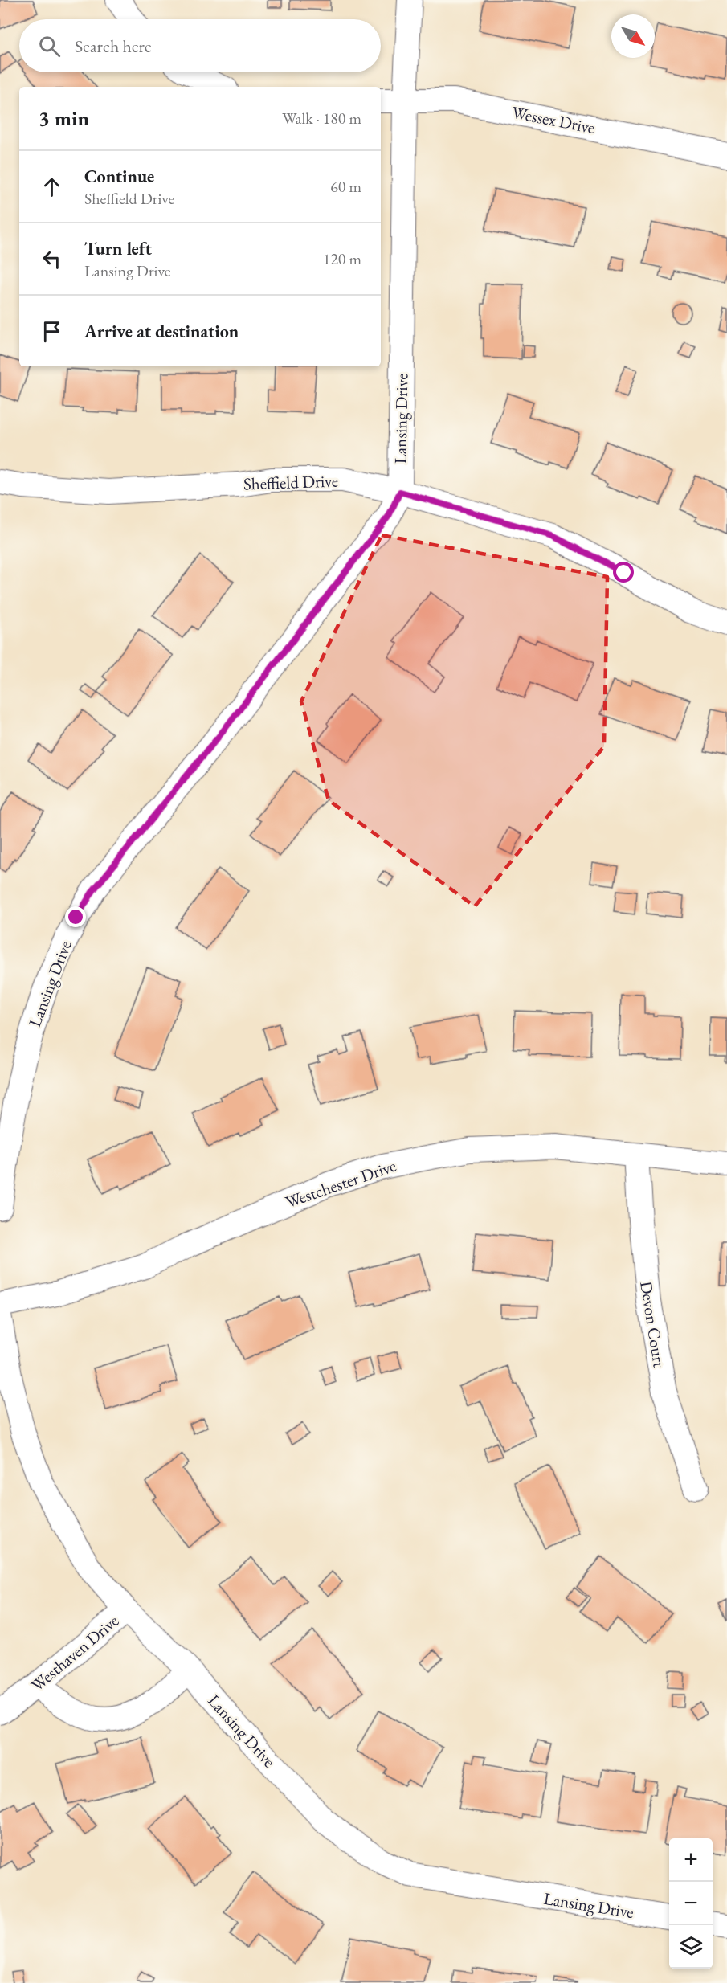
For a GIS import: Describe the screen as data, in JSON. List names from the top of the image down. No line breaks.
{"streets":{"street":["Wessex Drive","Lansing Drive","Sheffield Drive","Westchester Drive","Devon Court","Westhaven Drive"]},"crossings":[["Wessex Drive","Lansing Drive"],["Lansing Drive","Sheffield Drive"],["Lansing Drive","Westhaven Drive"],["Westchester Drive","Devon Court"]],"north":"bottom right","page":{"search":"Search here","heading":["3 min","Walk · 180 m"],"list":[["Continue","Sheffield Drive","60 m"],["Turn left","Lansing Drive","120 m"],"Arrive at destination"],"map_buttons":["+","−"]}}
